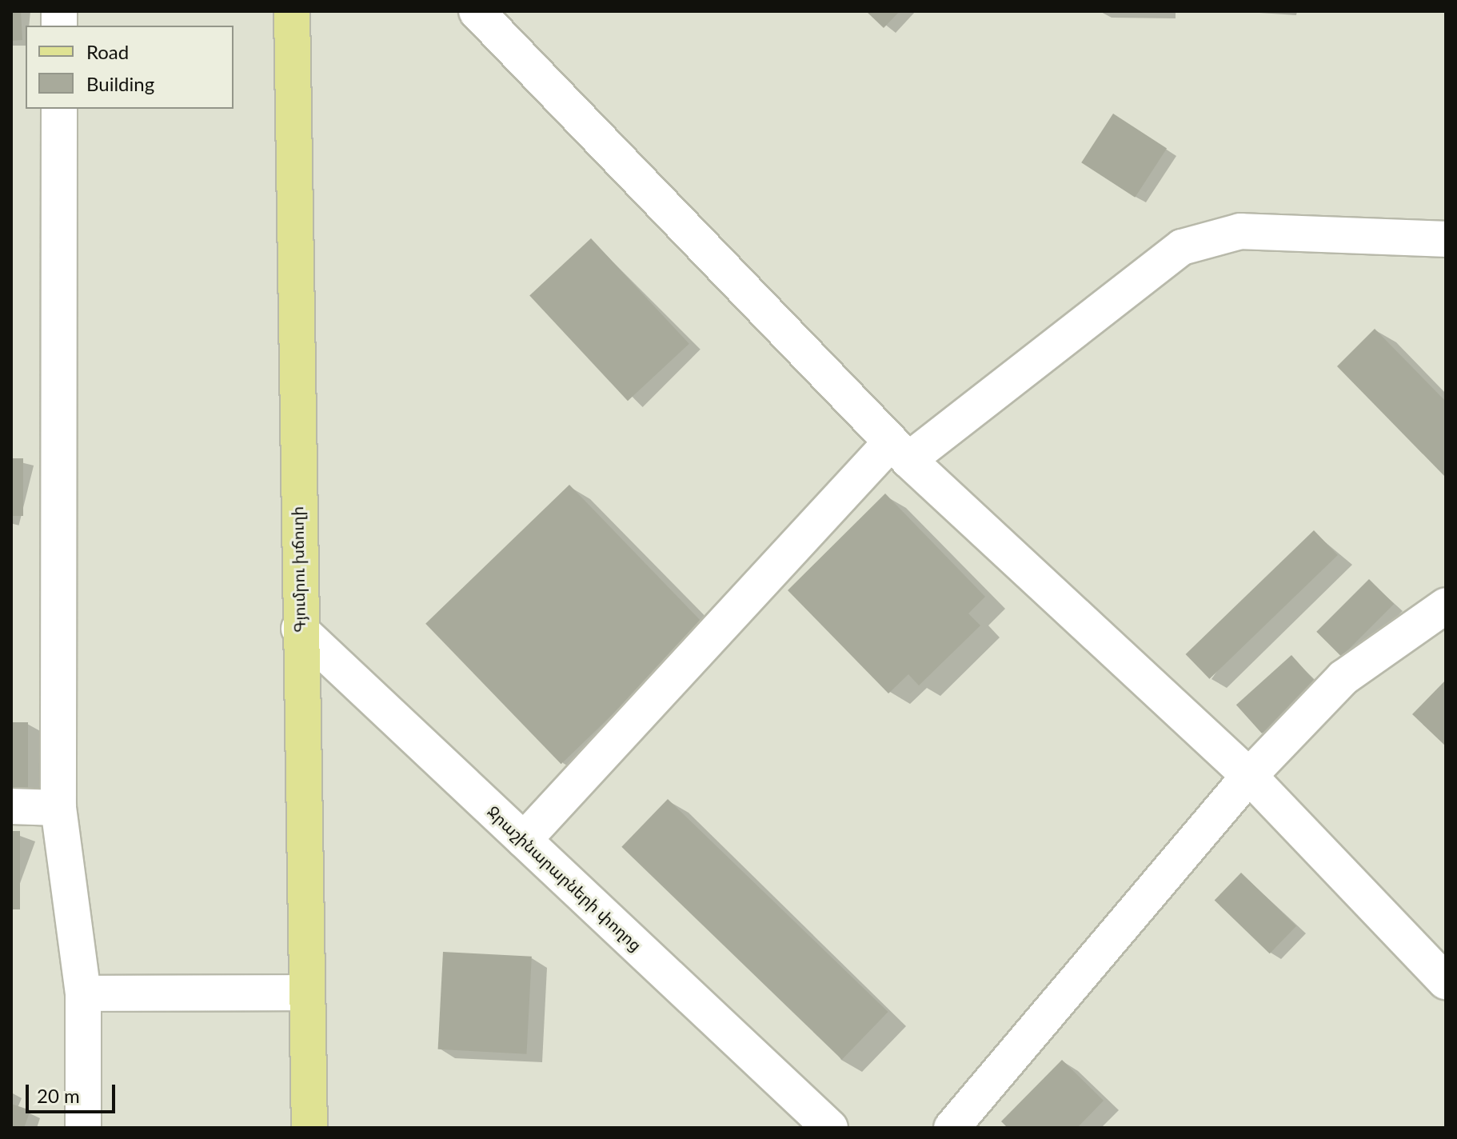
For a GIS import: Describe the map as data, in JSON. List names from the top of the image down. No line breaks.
{"streets":{"main road":["Գյումրու խճուղի"],"street":["Ջրաշինարարների փողոց"]},"crossings":[["Գյումրու խճուղի","Ջրաշինարարների փողոց"]],"legend":["Road","Building"],"scale_bar":"20 m"}
